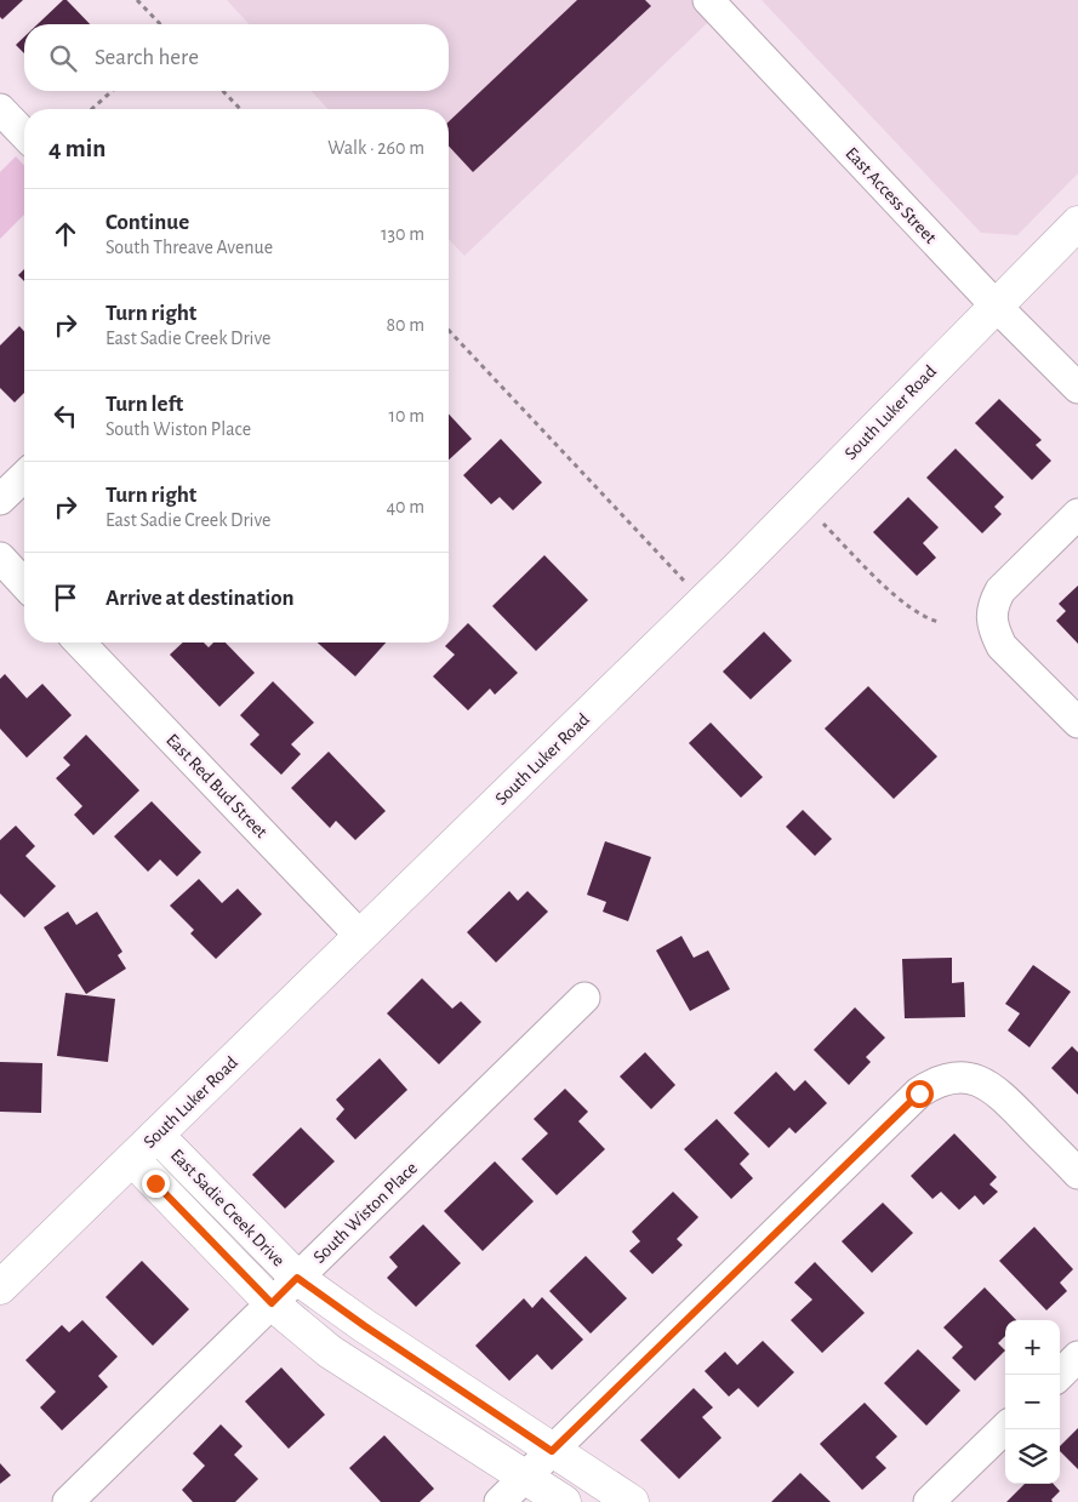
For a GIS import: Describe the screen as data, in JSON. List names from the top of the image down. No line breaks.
{"streets":{"street":["East Access Street","South Luker Road","East Red Bud Street","East Sadie Creek Drive","South Wiston Place"]},"crossings":[["East Access Street","South Luker Road"],["South Luker Road","East Red Bud Street"],["South Luker Road","East Sadie Creek Drive"],["East Sadie Creek Drive","South Wiston Place"]],"page":{"search":"Search here","heading":["4 min","Walk · 260 m"],"list":[["Continue","South Threave Avenue","130 m"],["Turn right","East Sadie Creek Drive","80 m"],["Turn left","South Wiston Place","10 m"],["Turn right","East Sadie Creek Drive","40 m"],"Arrive at destination"],"map_buttons":["+","−"]}}
